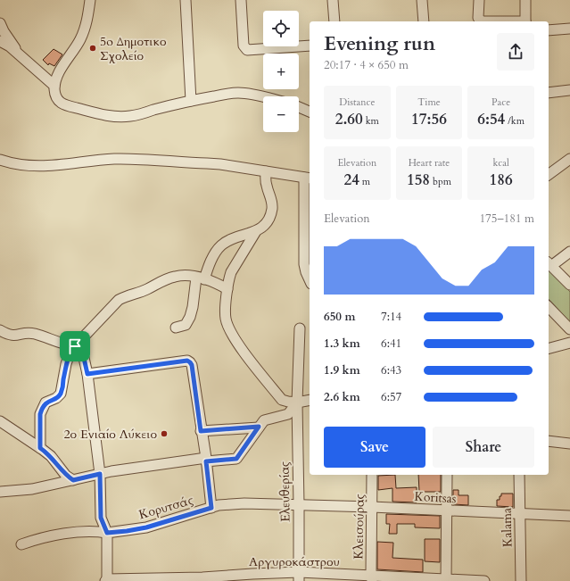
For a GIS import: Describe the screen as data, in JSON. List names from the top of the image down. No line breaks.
{"streets":{"street":["Ελευθερίας","Koritsas","Κορυτσάς","Κλεισούρας","Kalama","Αργυροκάστρου"]},"crossings":[["Ελευθερίας","Koritsas"],["Ελευθερίας","Κορυτσάς"],["Ελευθερίας","Αργυροκάστρου"],["Koritsas","Κορυτσάς"],["Koritsas","Κλεισούρας"],["Koritsas","Kalama"],["Κλεισούρας","Αργυροκάστρου"]],"places":["5o Δημοτικο Σχολείο","2ο Ενιαίο Λύκειο"],"page":{"map_buttons":["+","−"],"heading":["Evening run","20:17 · 4 × 650 m"],"stats":[["Distance","2.60 km"],["Time","17:56"],["Pace","6:54 /km"],["Elevation","24 m"],["Heart rate","158 bpm"],["kcal","186"]],"chart":["Elevation","175–181 m"],"list":[{"name":"650 m","note":"7:14"},{"name":"1.3 km","note":"6:41"},{"name":"1.9 km","note":"6:43"},{"name":"2.6 km","note":"6:57"}],"buttons":["Save","Share"]}}
